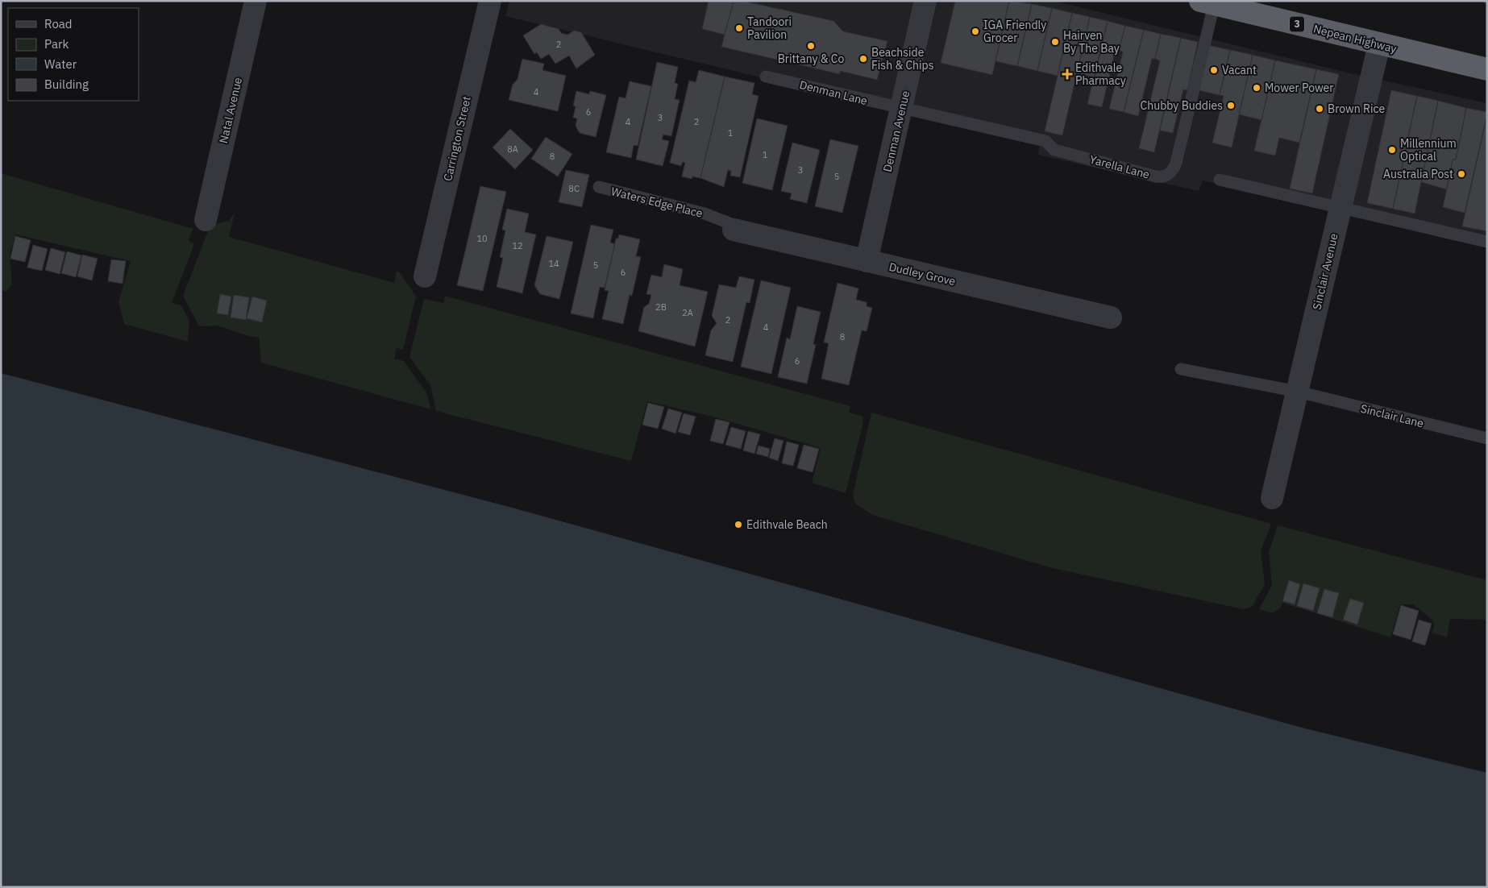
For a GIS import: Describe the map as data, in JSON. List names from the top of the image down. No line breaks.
{"streets":{"highway":["3","Nepean Highway"],"street":["Natal Avenue","Denman Avenue","Carrington Street","Sinclair Avenue","Dudley Grove"],"lane":["Denman Lane","Yarella Lane","Waters Edge Place","Sinclair Lane"]},"crossings":[["Nepean Highway","Yarella Lane"],["Nepean Highway","Sinclair Avenue"],["Denman Lane","Denman Avenue"],["Denman Lane","Yarella Lane"],["Denman Avenue","Yarella Lane"],["Denman Avenue","Dudley Grove"],["Waters Edge Place","Dudley Grove"],["Sinclair Avenue","Sinclair Lane"]],"places":{"other":["Tandoori Pavilion","IGA Friendly Grocer","Hairven By The Bay","Brittany & Co","Beachside Fish & Chips","Vacant","Mower Power","Chubby Buddies","Brown Rice","Millennium Optical","Australia Post","Edithvale Beach"],"health":["Edithvale Pharmacy"]},"house_numbers":["2","4","6","3","4","2","1","8A","1","8","3","5","8C","10","12","14","5","6","2B","2A","2","4","8","6"],"legend":["Road","Park","Water","Building"]}
